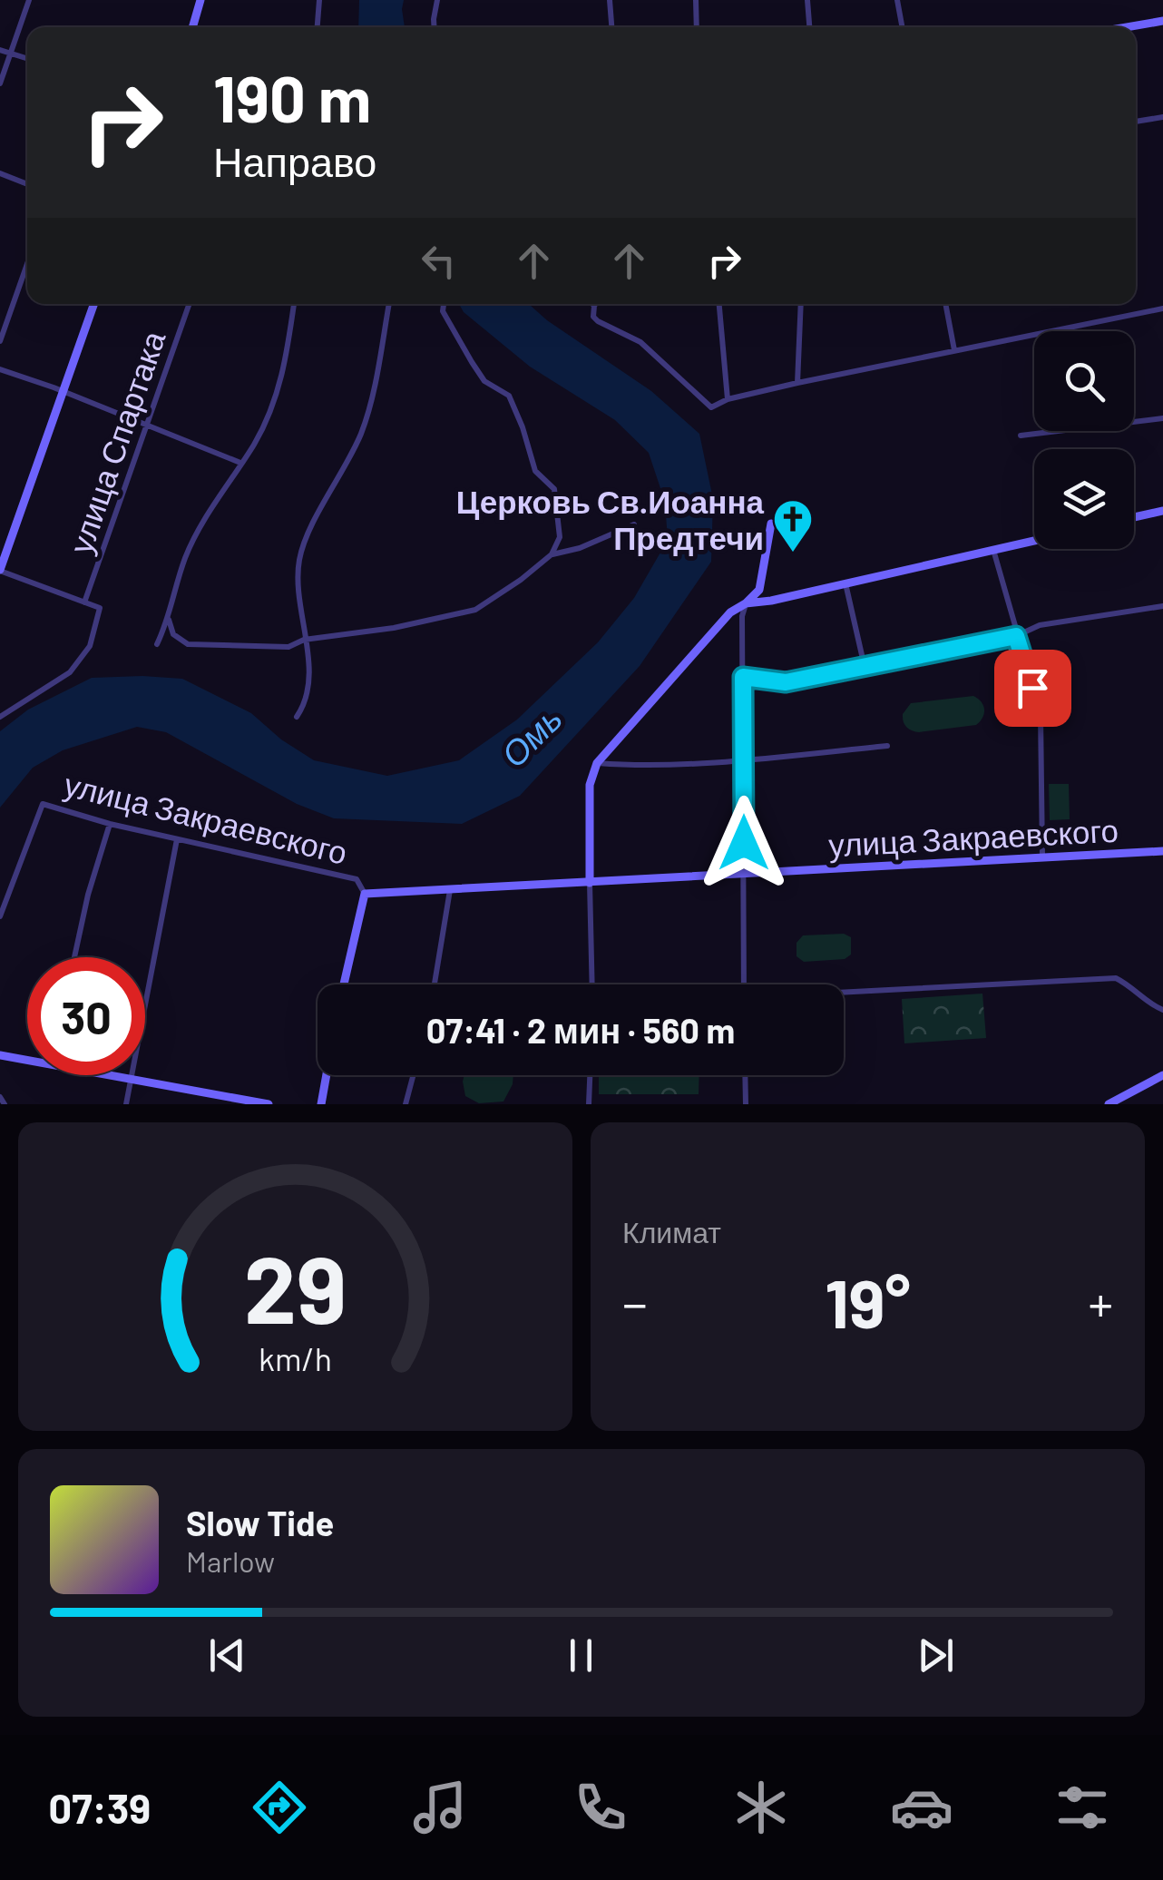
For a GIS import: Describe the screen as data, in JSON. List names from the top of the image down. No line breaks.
{"streets":{"street":["улица Спартака","улица Закраевского"]},"water":["Омь"],"places":{"church":["Церковь Св.Иоанна Предтечи"]},"page":{"turn":["190 m","Направо"],"limit":"30","trip":"07:41 · 2 мин · 560 m","tile":"Климат","heat":["−","19°","+"],"song":["Slow Tide","Marlow"],"tabs":"07:39","gauge":["29","km/h"]}}
